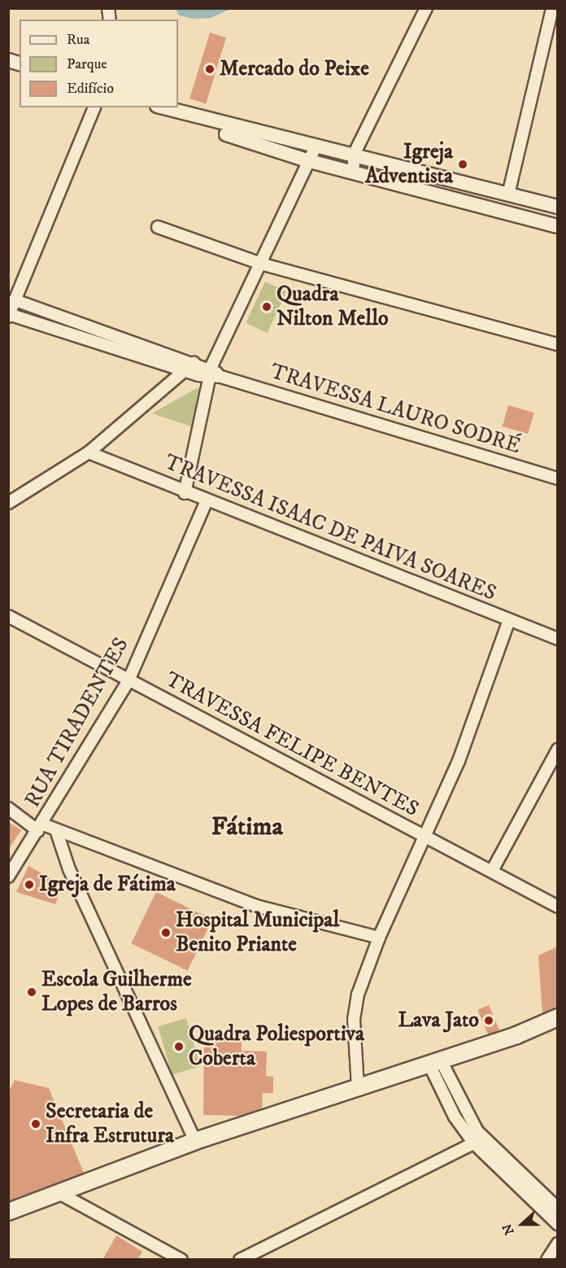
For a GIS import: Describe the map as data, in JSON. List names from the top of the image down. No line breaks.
{"streets":{"street":["TRAVESSA LAURO SODRÉ","TRAVESSA ISAAC DE PAIVA SOARES","RUA TIRADENTES","TRAVESSA FELIPE BENTES"]},"crossings":[["TRAVESSA ISAAC DE PAIVA SOARES","RUA TIRADENTES"],["RUA TIRADENTES","TRAVESSA FELIPE BENTES"]],"districts":["Fátima"],"places":["Mercado do Peixe","Igreja Adventista","Quadra Nilton Mello","Igreja de Fátima","Hospital Municipal Benito Priante","Escola Guilherme Lopes de Barros","Lava Jato","Quadra Poliesportiva Coberta","Secretaria de Infra Estrutura"],"legend":["Rua","Parque","Edifício"],"north":"left"}
